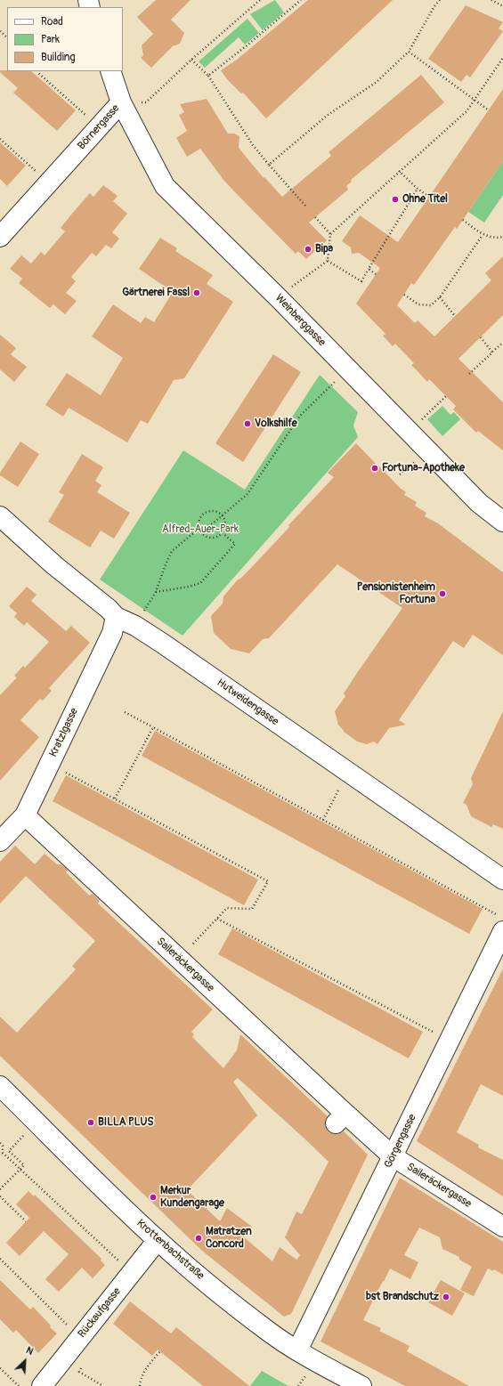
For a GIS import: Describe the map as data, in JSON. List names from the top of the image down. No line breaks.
{"streets":{"street":["Börnergasse","Weinberggasse","Hutweidengasse","Kratzlgasse","Saileräckergasse","Görgengasse","Krottenbachstraße","Rückaufgasse"]},"crossings":[["Börnergasse","Weinberggasse"],["Hutweidengasse","Kratzlgasse"],["Kratzlgasse","Saileräckergasse"],["Saileräckergasse","Görgengasse"],["Görgengasse","Krottenbachstraße"],["Krottenbachstraße","Rückaufgasse"]],"parks":["Alfred-Auer-Park"],"places":["Ohne Titel","Bipa","Gärtnerei Fassl","Volkshilfe","Fortuna-Apotheke","Pensionistenheim Fortuna","BILLA PLUS","Merkur Kundengarage","Matratzen Concord","bst Brandschutz"],"legend":["Road","Park","Building"],"north":"top right"}
